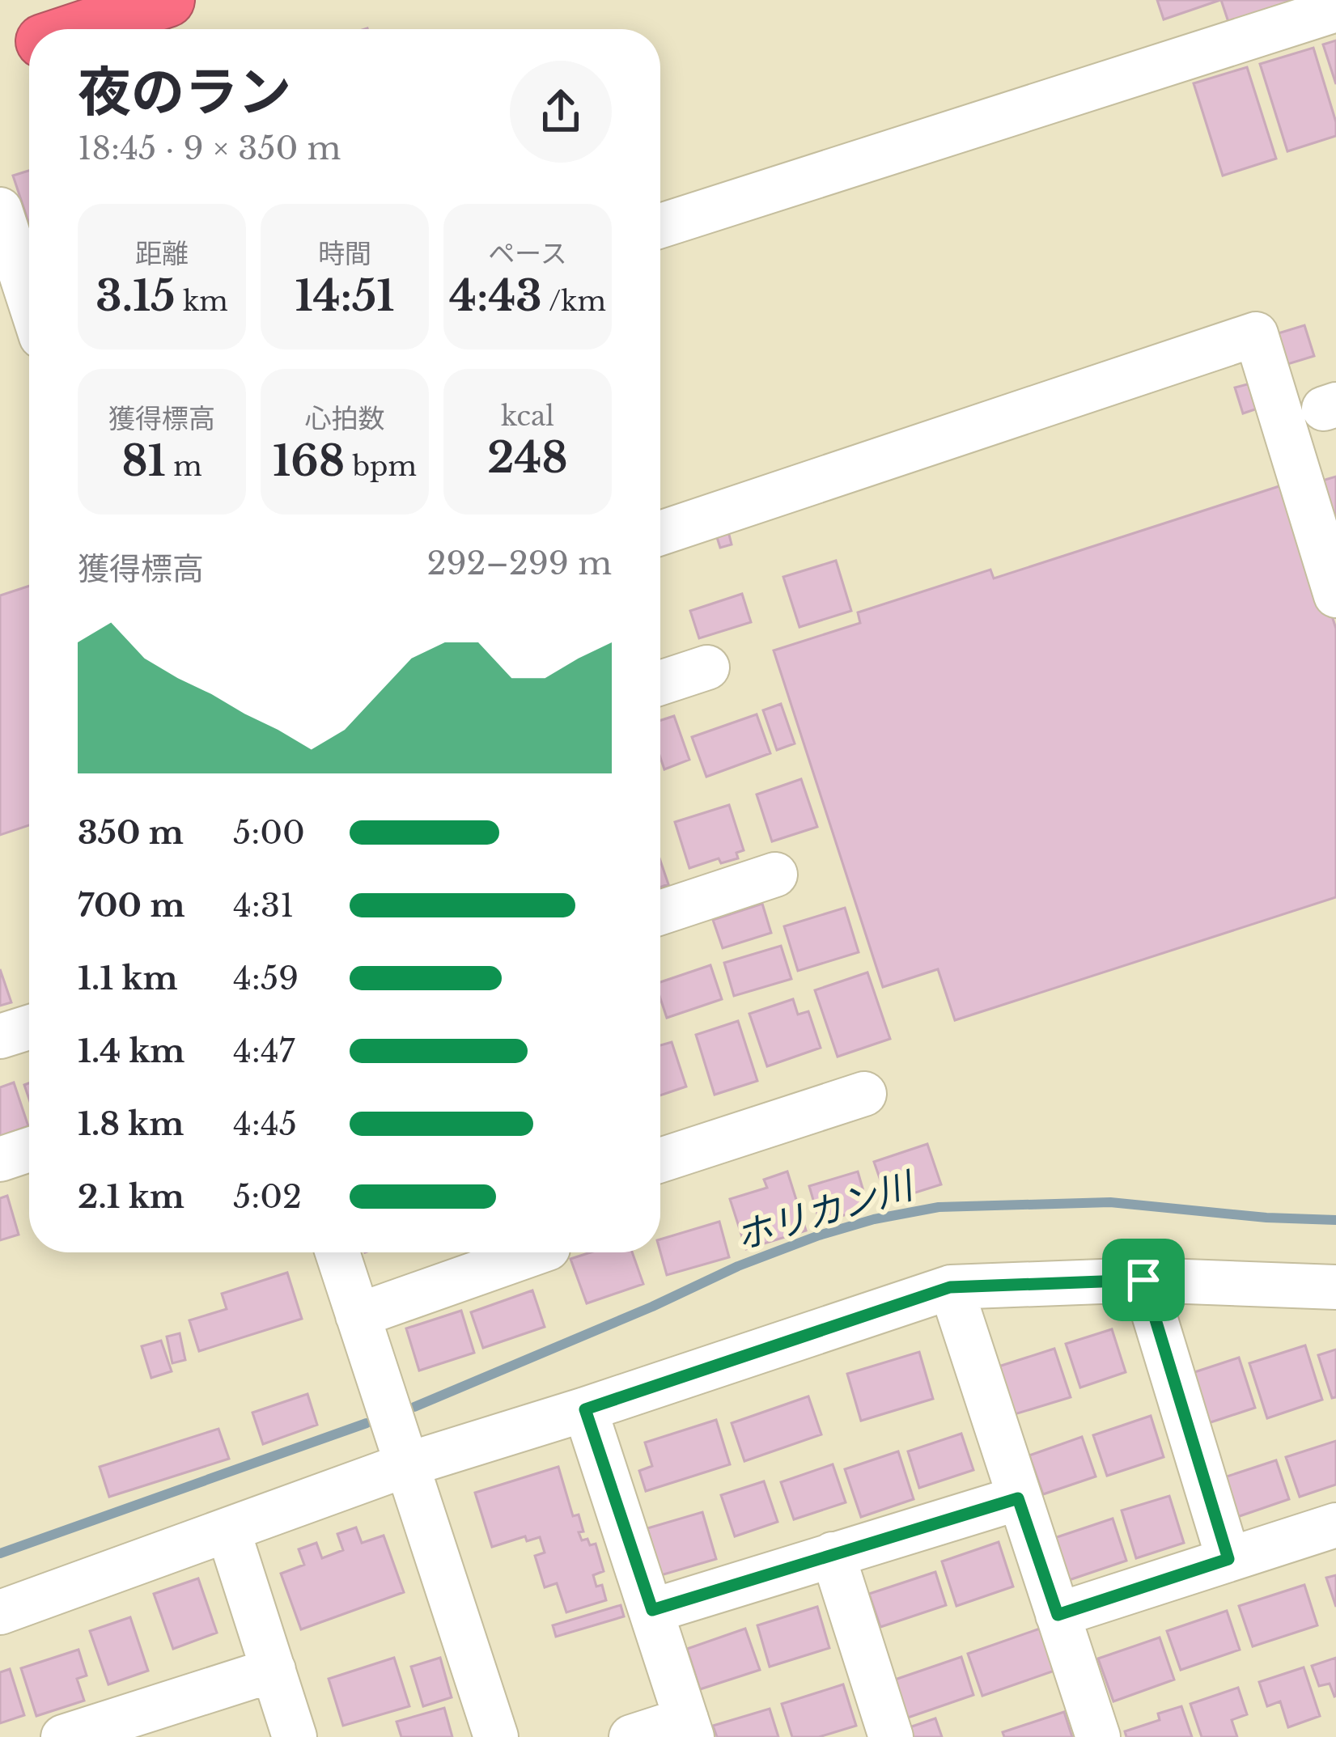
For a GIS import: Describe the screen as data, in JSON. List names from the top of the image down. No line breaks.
{"water":["ホリカン川"],"page":{"heading":["夜のラン","18:45 · 9 × 350 m"],"stats":[["距離","3.15 km"],["時間","14:51"],["ペース","4:43 /km"],["獲得標高","81 m"],["心拍数","168 bpm"],["kcal","248"]],"chart":["獲得標高","292–299 m"],"list":[{"name":"350 m","note":"5:00"},{"name":"700 m","note":"4:31"},{"name":"1.1 km","note":"4:59"},{"name":"1.4 km","note":"4:47"},{"name":"1.8 km","note":"4:45"},{"name":"2.1 km","note":"5:02"}]}}
